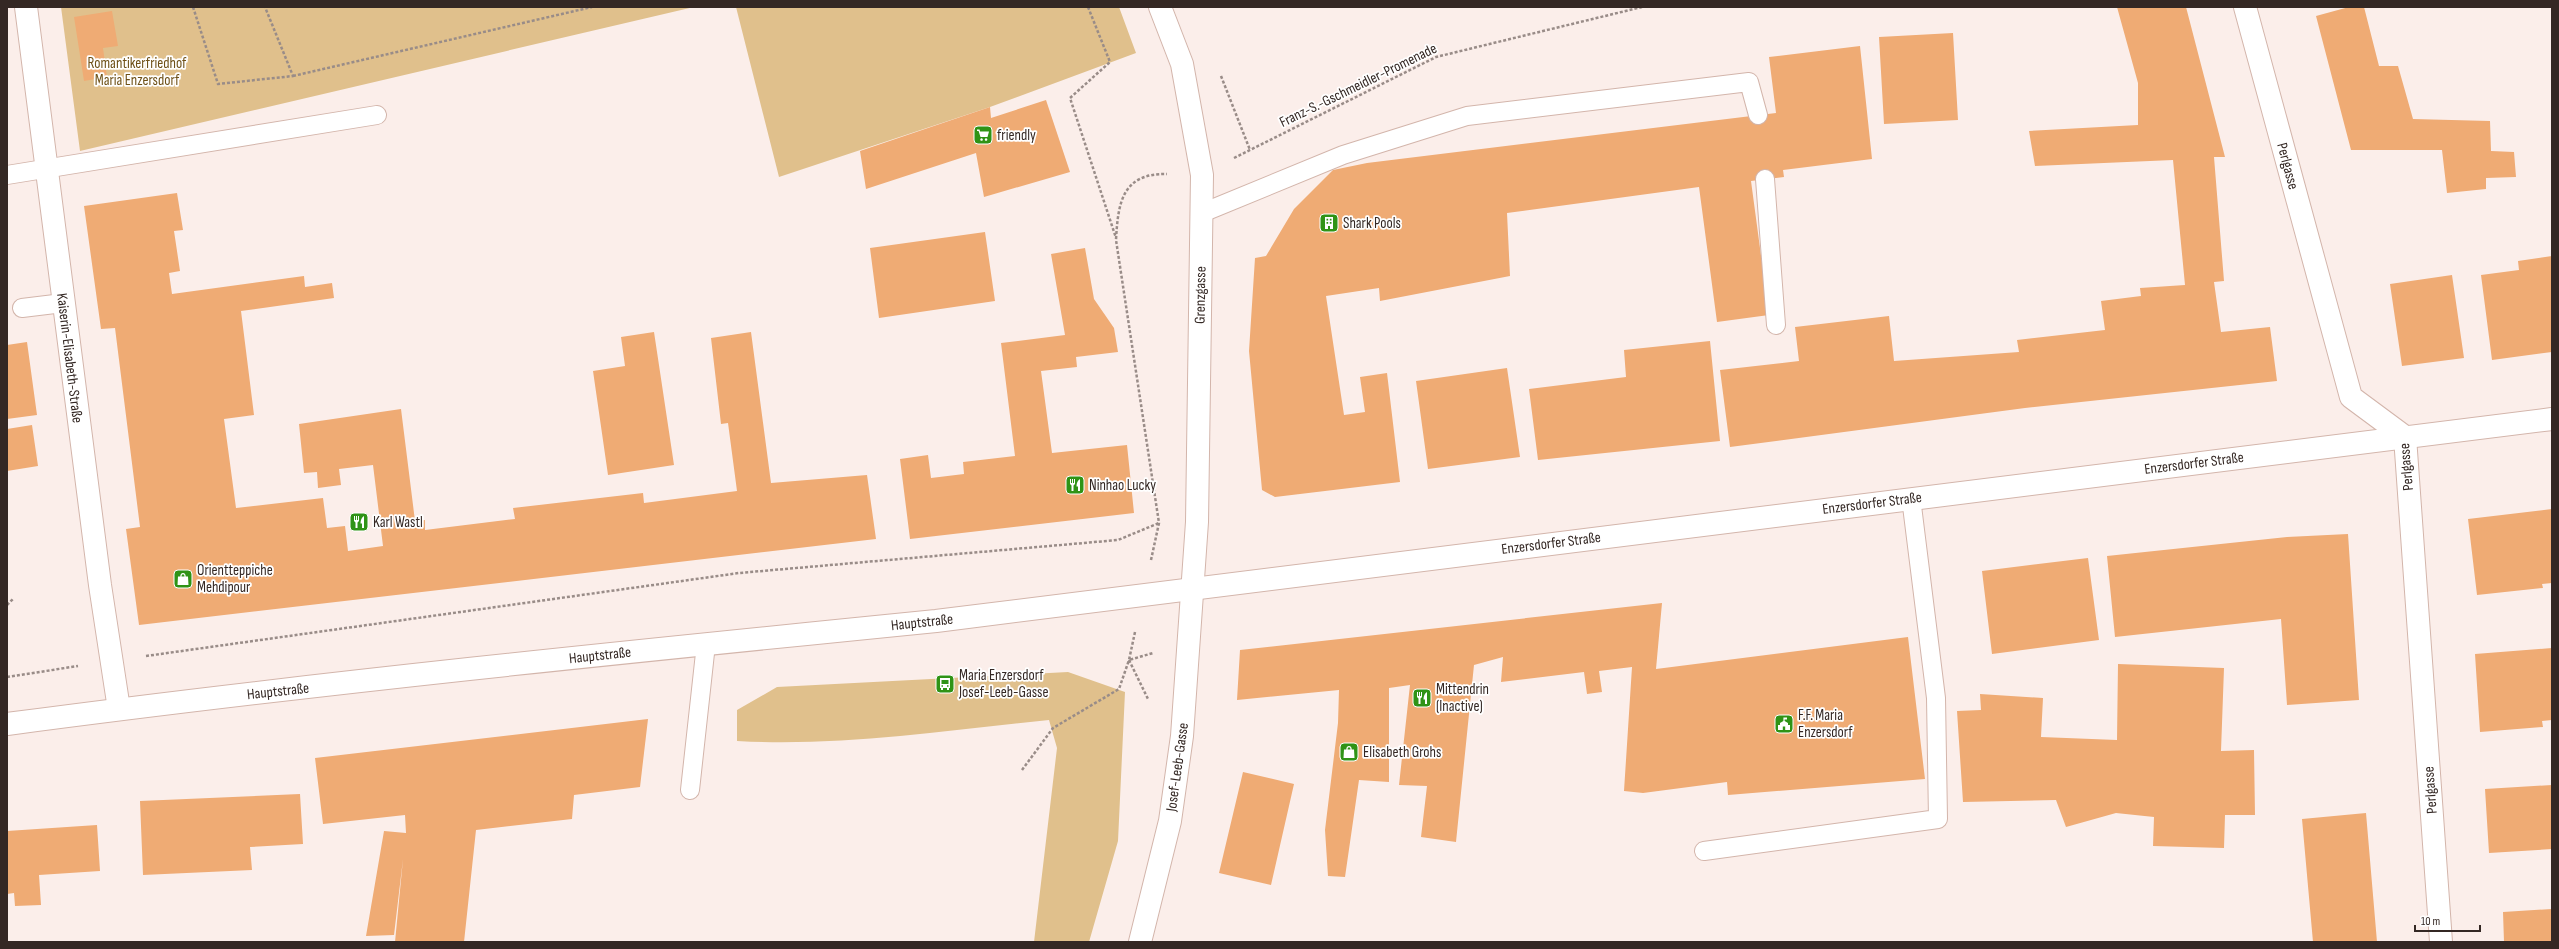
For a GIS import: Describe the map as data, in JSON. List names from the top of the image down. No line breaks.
{"streets":{"street":["Perlgasse","Grenzgasse","Kaiserin-Elisabeth-Straße","Enzersdorfer Straße","Hauptstraße","Josef-Leeb-Gasse"],"path":["Franz-S.-Gschmeidler-Promenade"]},"crossings":[["Perlgasse","Enzersdorfer Straße"],["Grenzgasse","Enzersdorfer Straße"],["Grenzgasse","Hauptstraße"],["Grenzgasse","Josef-Leeb-Gasse"],["Kaiserin-Elisabeth-Straße","Hauptstraße"],["Enzersdorfer Straße","Hauptstraße"],["Enzersdorfer Straße","Josef-Leeb-Gasse"],["Hauptstraße","Josef-Leeb-Gasse"]],"parks":["Romantikerfriedhof Maria Enzersdorf"],"places":{"supermarket":["friendly"],"building":["Shark Pools"],"restaurant":["Ninhao Lucky","Karl Wastl","Mittendrin (Inactive)"],"shop":["Orientteppiche Mehdipour","Elisabeth Grohs"],"bus stop":["Maria Enzersdorf Josef-Leeb-Gasse"],"public building":["F.F. Maria Enzersdorf"]},"scale_bar":"10 m"}
